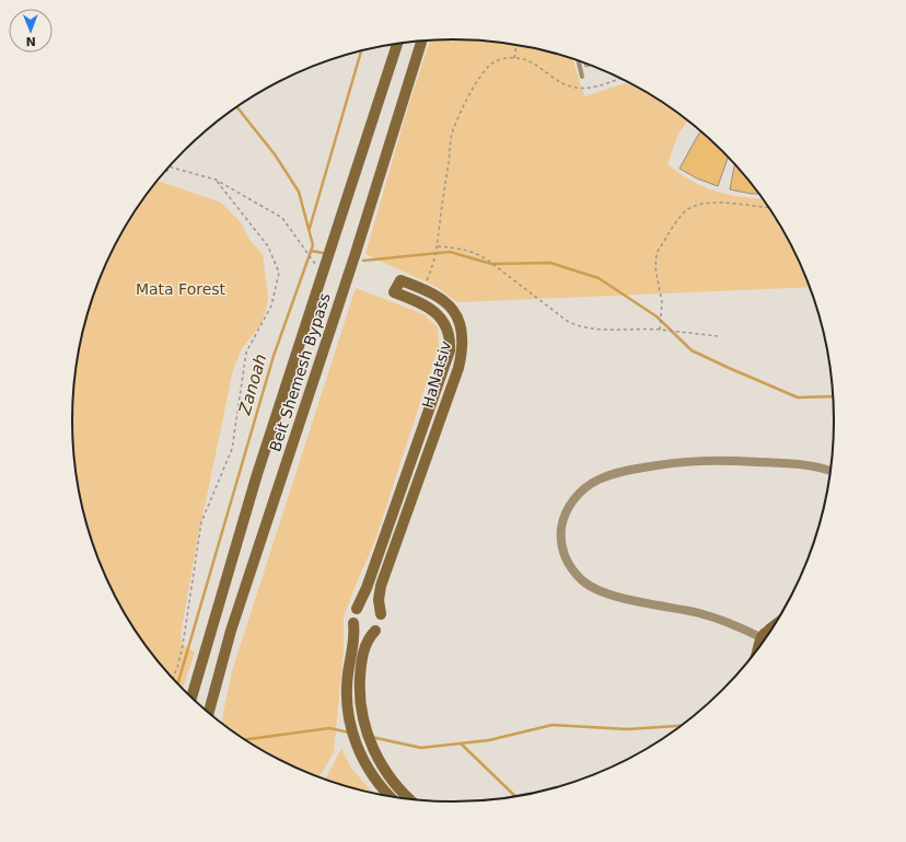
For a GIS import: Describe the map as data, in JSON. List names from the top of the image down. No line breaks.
{"streets":{"main road":["Beit Shemesh Bypass","HaNatsiv"]},"water":["Zanoah"],"parks":["Mata Forest"],"north":"bottom"}
